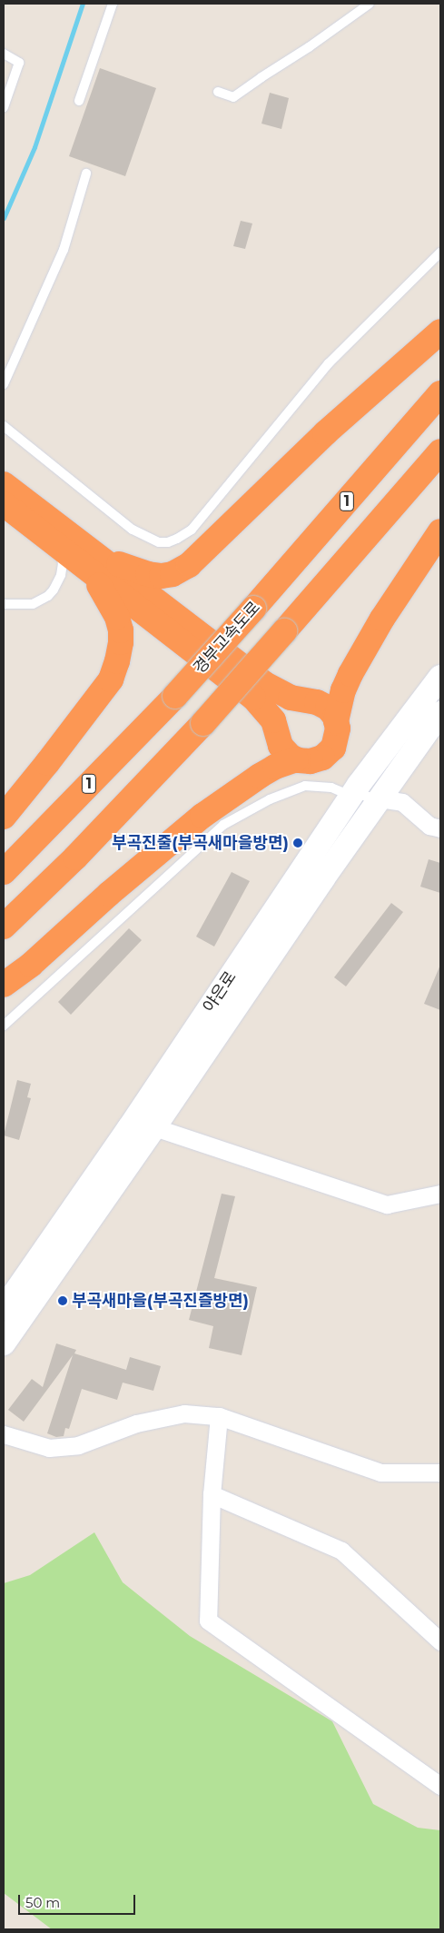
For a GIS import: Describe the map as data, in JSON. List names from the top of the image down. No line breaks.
{"streets":{"highway":["1","경부고속도로"],"main road":["야은로"]},"places":["부곡진줄(부곡새마을방면)","부곡새마을(부곡진즐방면)"],"scale_bar":"50 m"}
